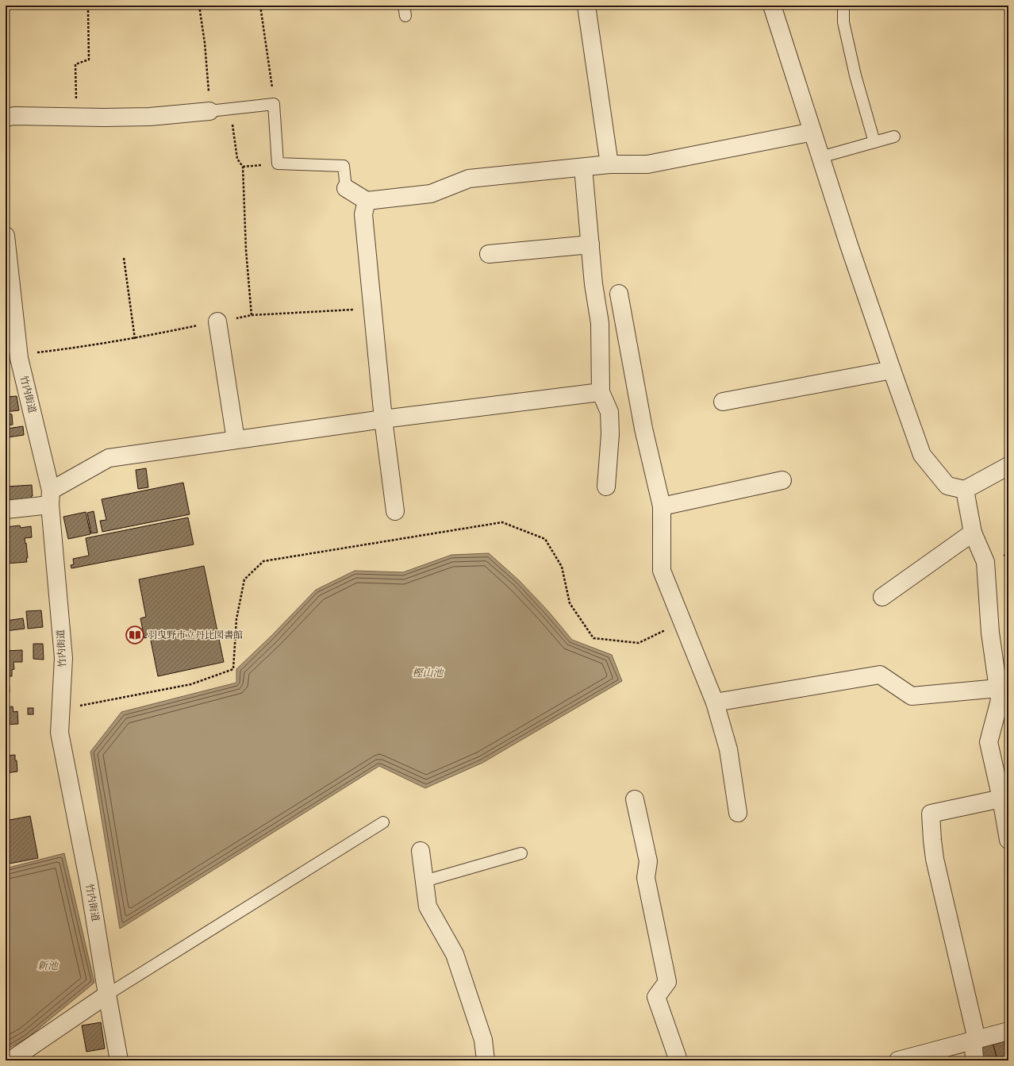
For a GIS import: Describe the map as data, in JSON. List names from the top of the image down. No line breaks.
{"streets":{"street":["竹内街道"]},"water":["樫山池","新池"],"places":{"library":["羽曳野市立丹比図書館"]}}
